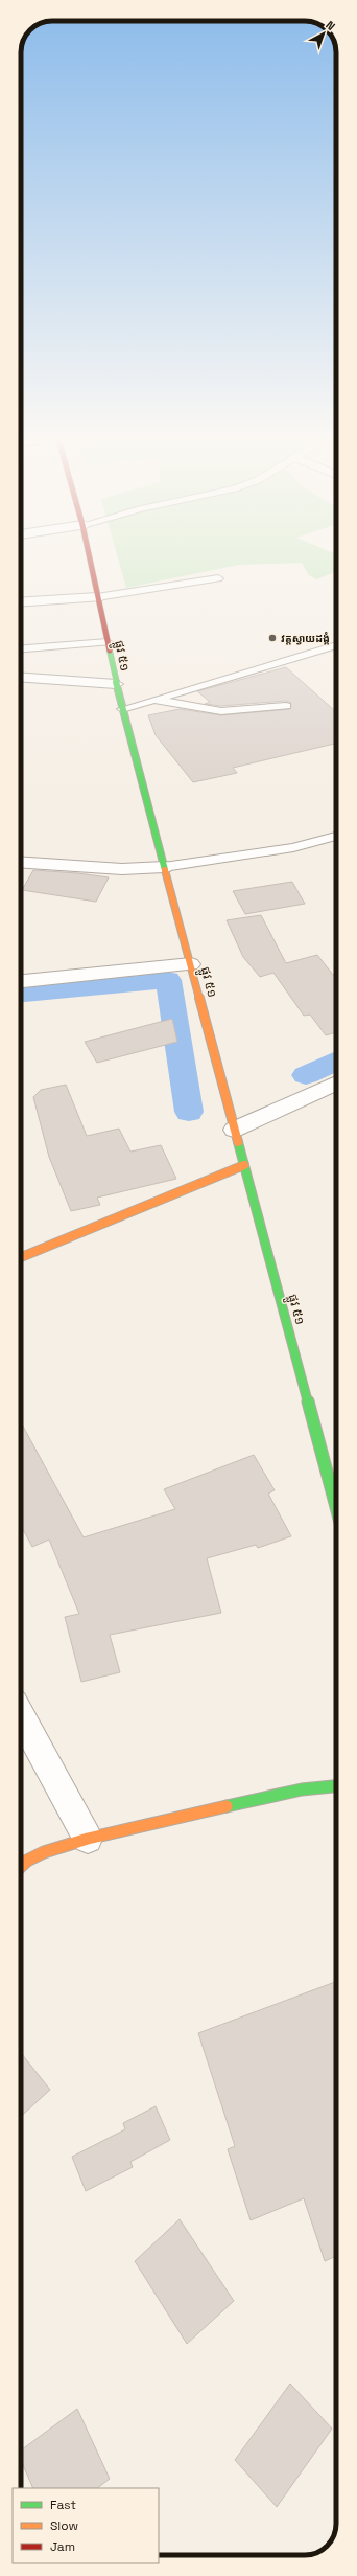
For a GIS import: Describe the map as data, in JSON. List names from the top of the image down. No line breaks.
{"streets":{"main road":["ផ្លូវ ៥១"]},"places":["វត្តស្វាយដង្គំ"],"legend":["Fast","Slow","Jam"],"north":"top right"}
